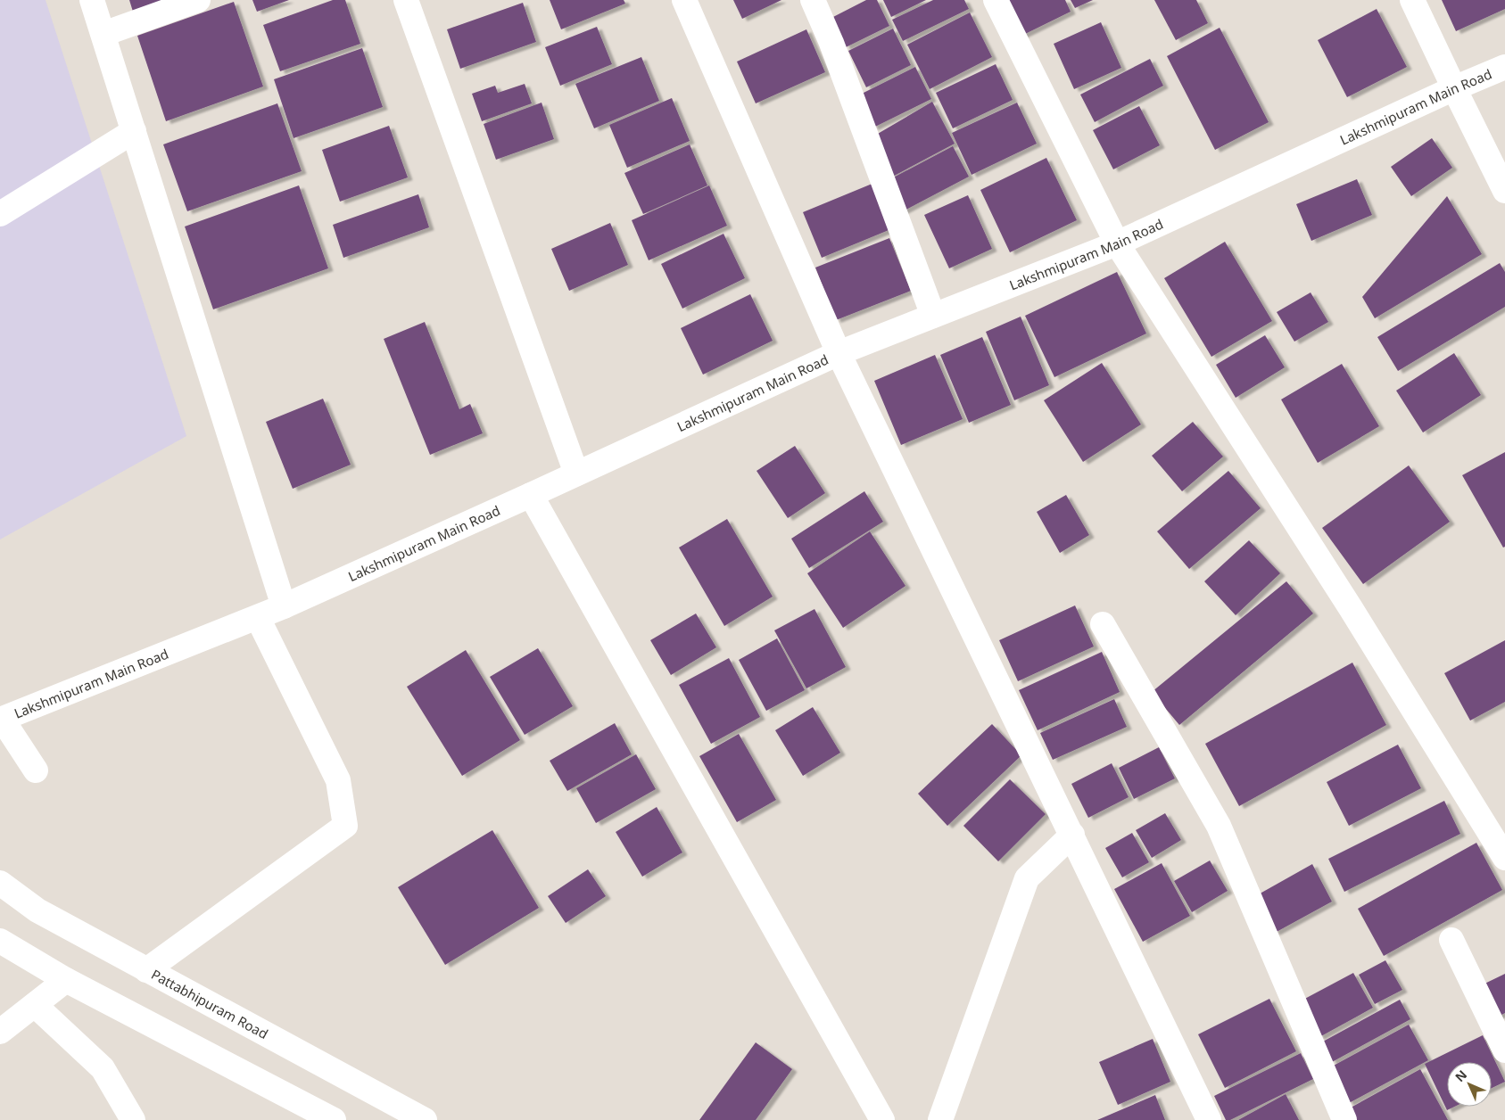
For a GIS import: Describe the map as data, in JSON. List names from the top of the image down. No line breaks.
{"streets":{"street":["Lakshmipuram Main Road","Pattabhipuram Road"]},"north":"top left"}
